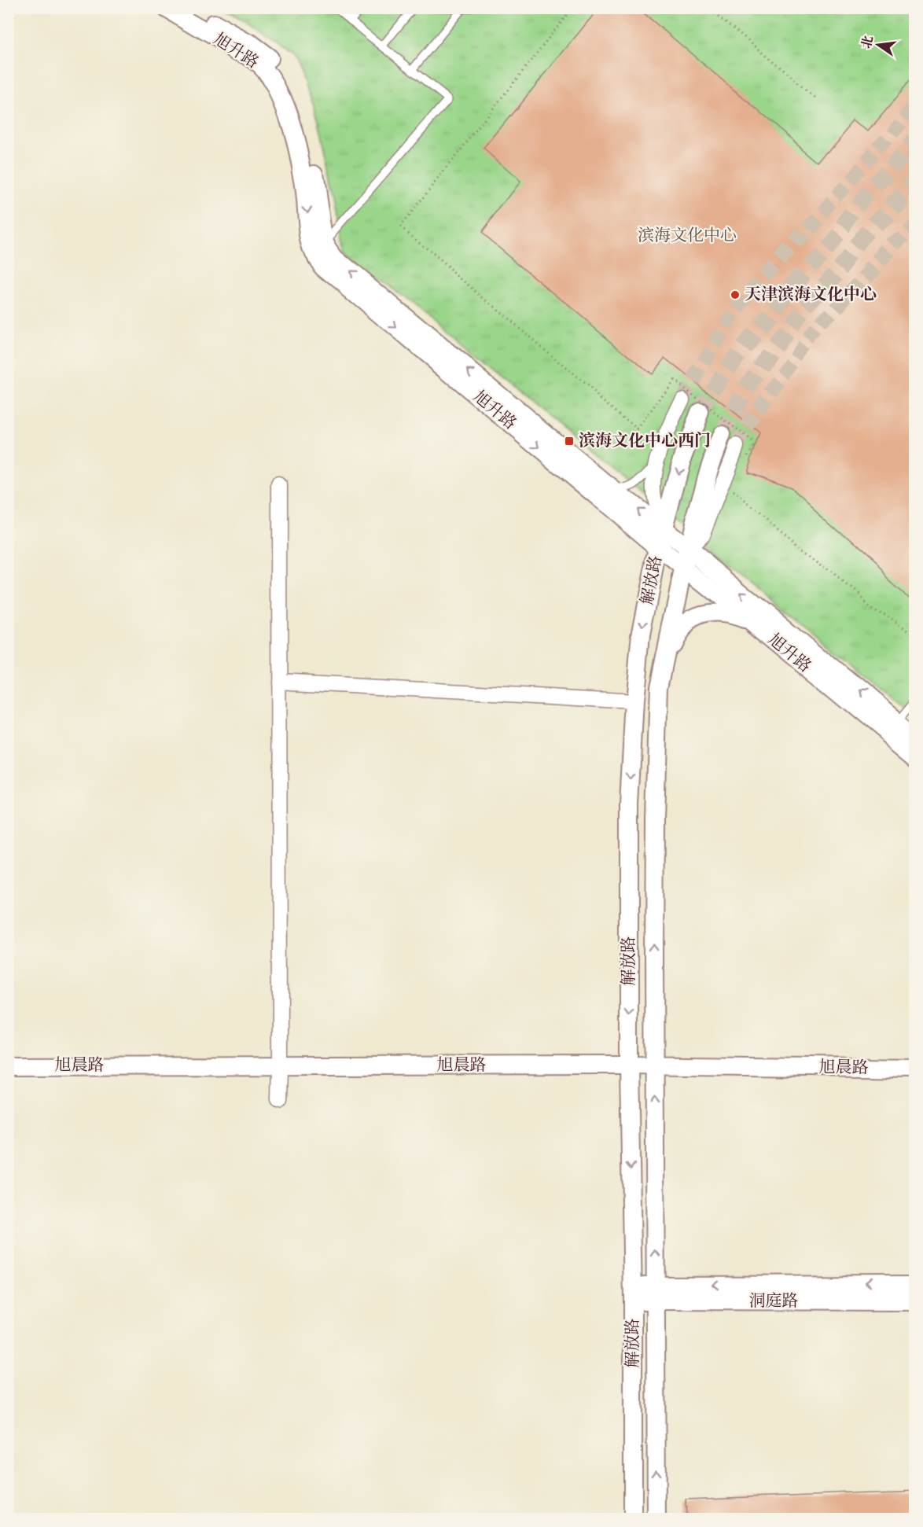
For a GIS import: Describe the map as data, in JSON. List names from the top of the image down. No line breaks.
{"streets":{"street":["旭升路","解放路","旭晨路","洞庭路"]},"crossings":[["旭升路","解放路"],["解放路","旭晨路"],["解放路","洞庭路"]],"parks":["滨海文化中心"],"places":{"other":["天津滨海文化中心"],"transit":["滨海文化中心西门"]},"north":"left"}
